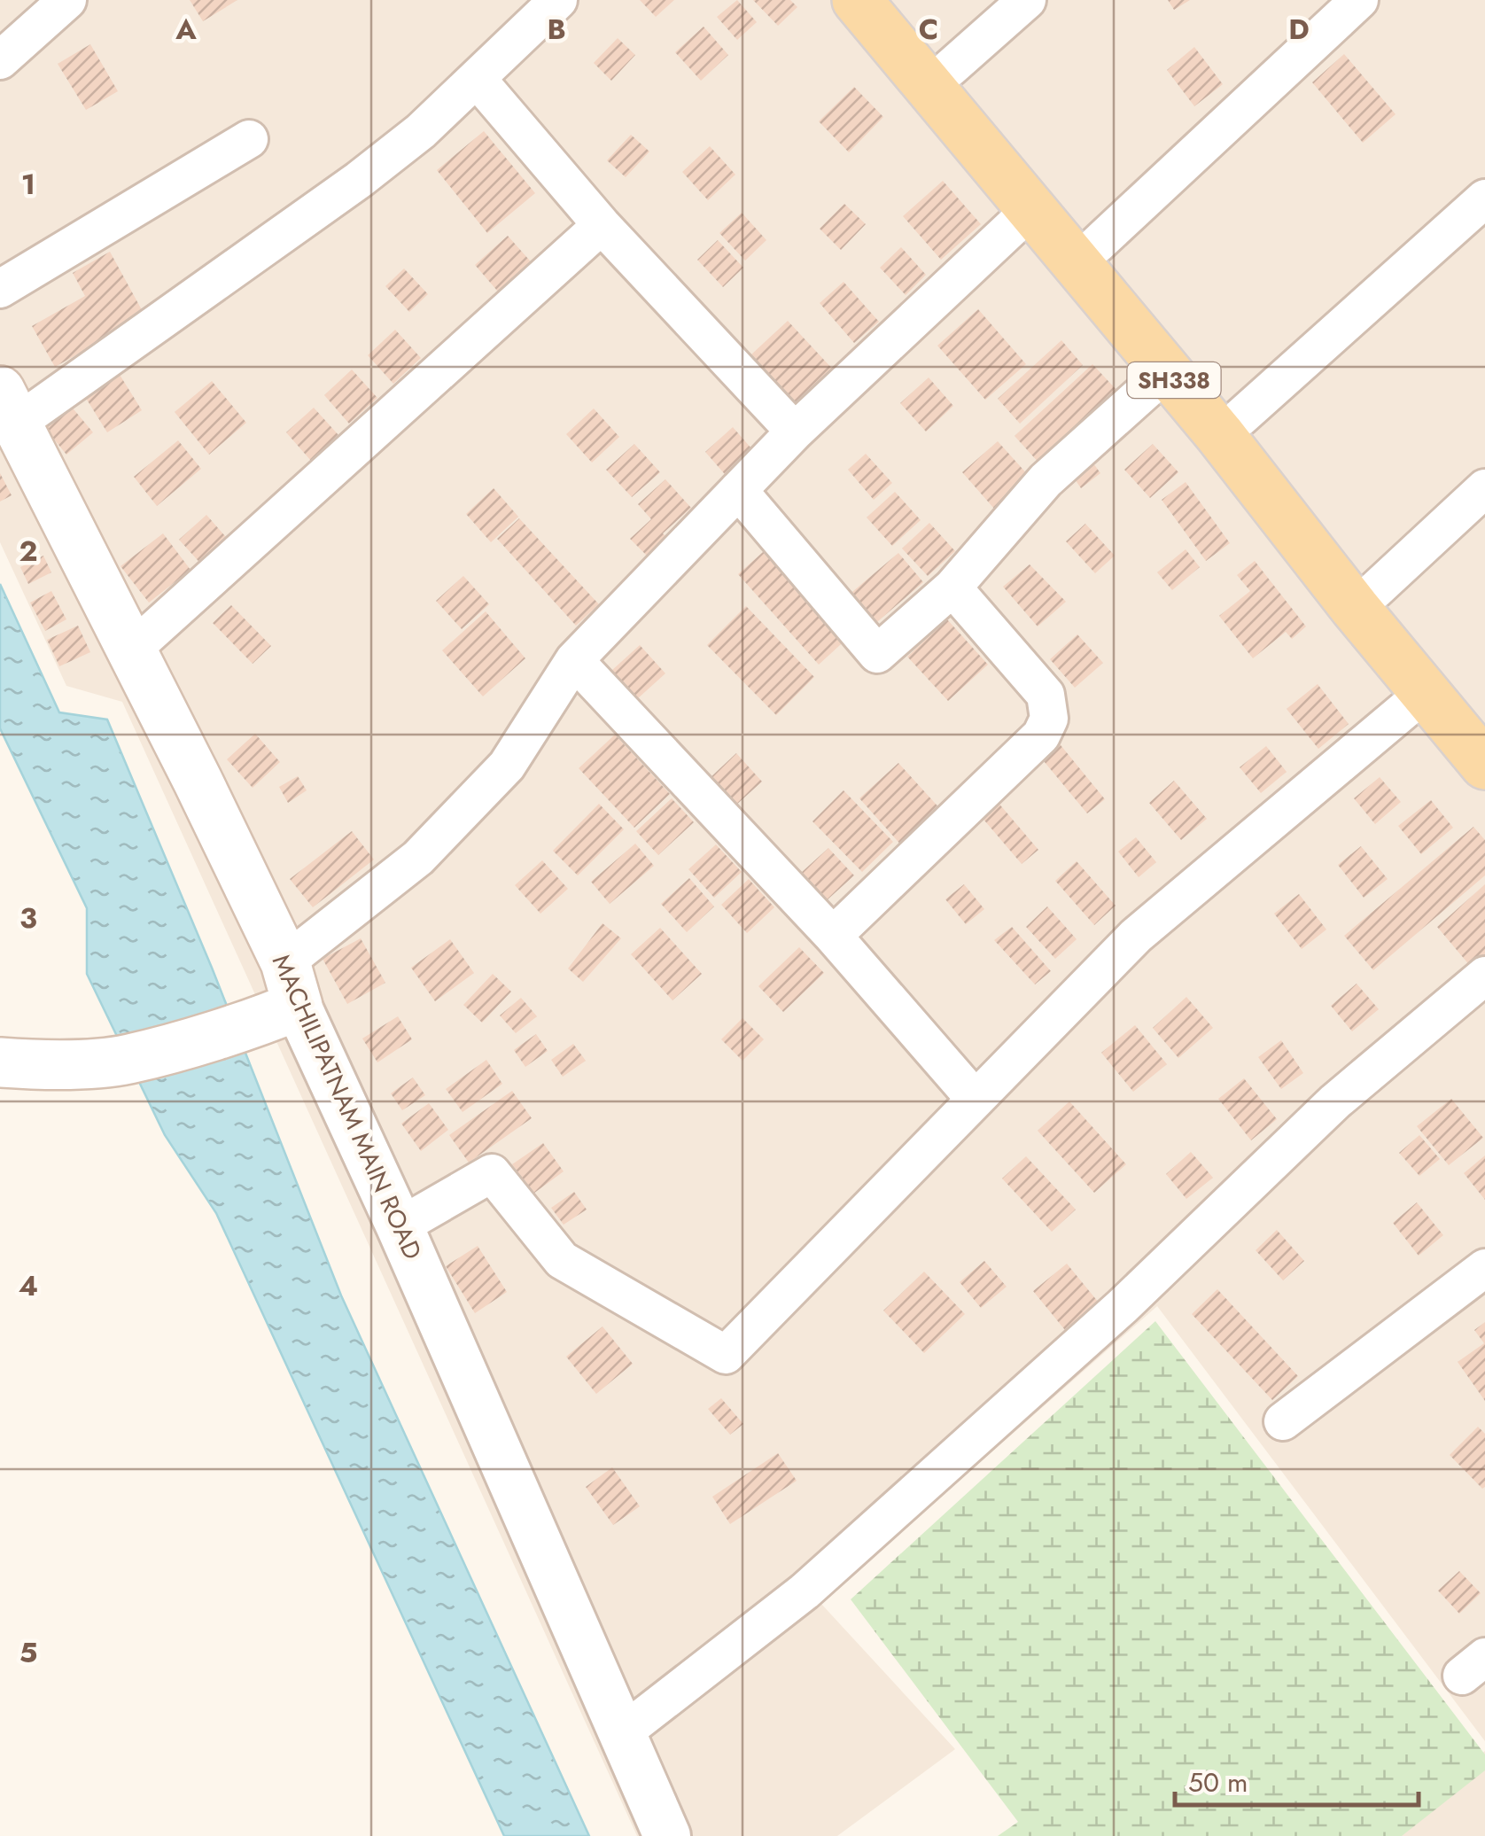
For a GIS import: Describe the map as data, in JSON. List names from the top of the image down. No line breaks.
{"streets":{"main road":["SH338","MACHILIPATNAM MAIN ROAD"]},"scale_bar":"50 m","grid":{"columns":["A","B","C","D"],"rows":["1","2","3","4","5"]}}
